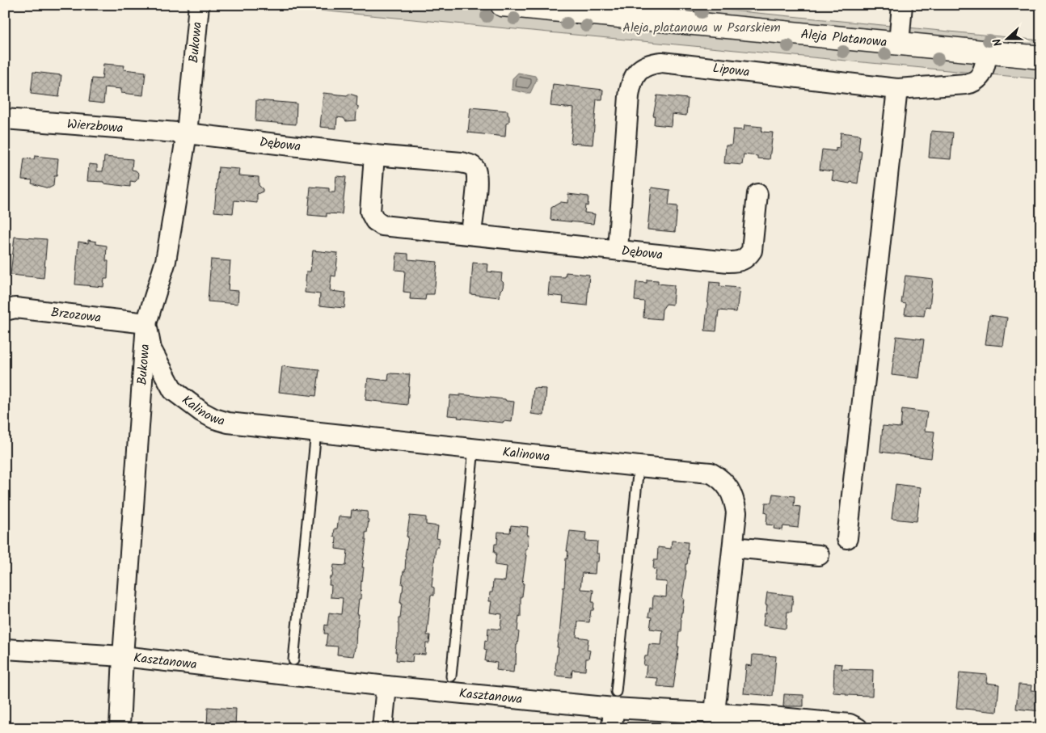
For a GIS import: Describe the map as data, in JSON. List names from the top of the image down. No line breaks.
{"streets":{"street":["Aleja Platanowa","Bukowa","Lipowa","Wierzbowa","Dębowa","Brzozowa","Kalinowa","Kasztanowa"]},"crossings":[["Aleja Platanowa","Lipowa"],["Bukowa","Wierzbowa"],["Bukowa","Dębowa"],["Bukowa","Brzozowa"],["Bukowa","Kalinowa"],["Bukowa","Kasztanowa"],["Lipowa","Dębowa"],["Wierzbowa","Dębowa"],["Brzozowa","Kalinowa"],["Kalinowa","Kasztanowa"]],"parks":["Aleja platanowa w Psarskiem"],"north":"left"}
